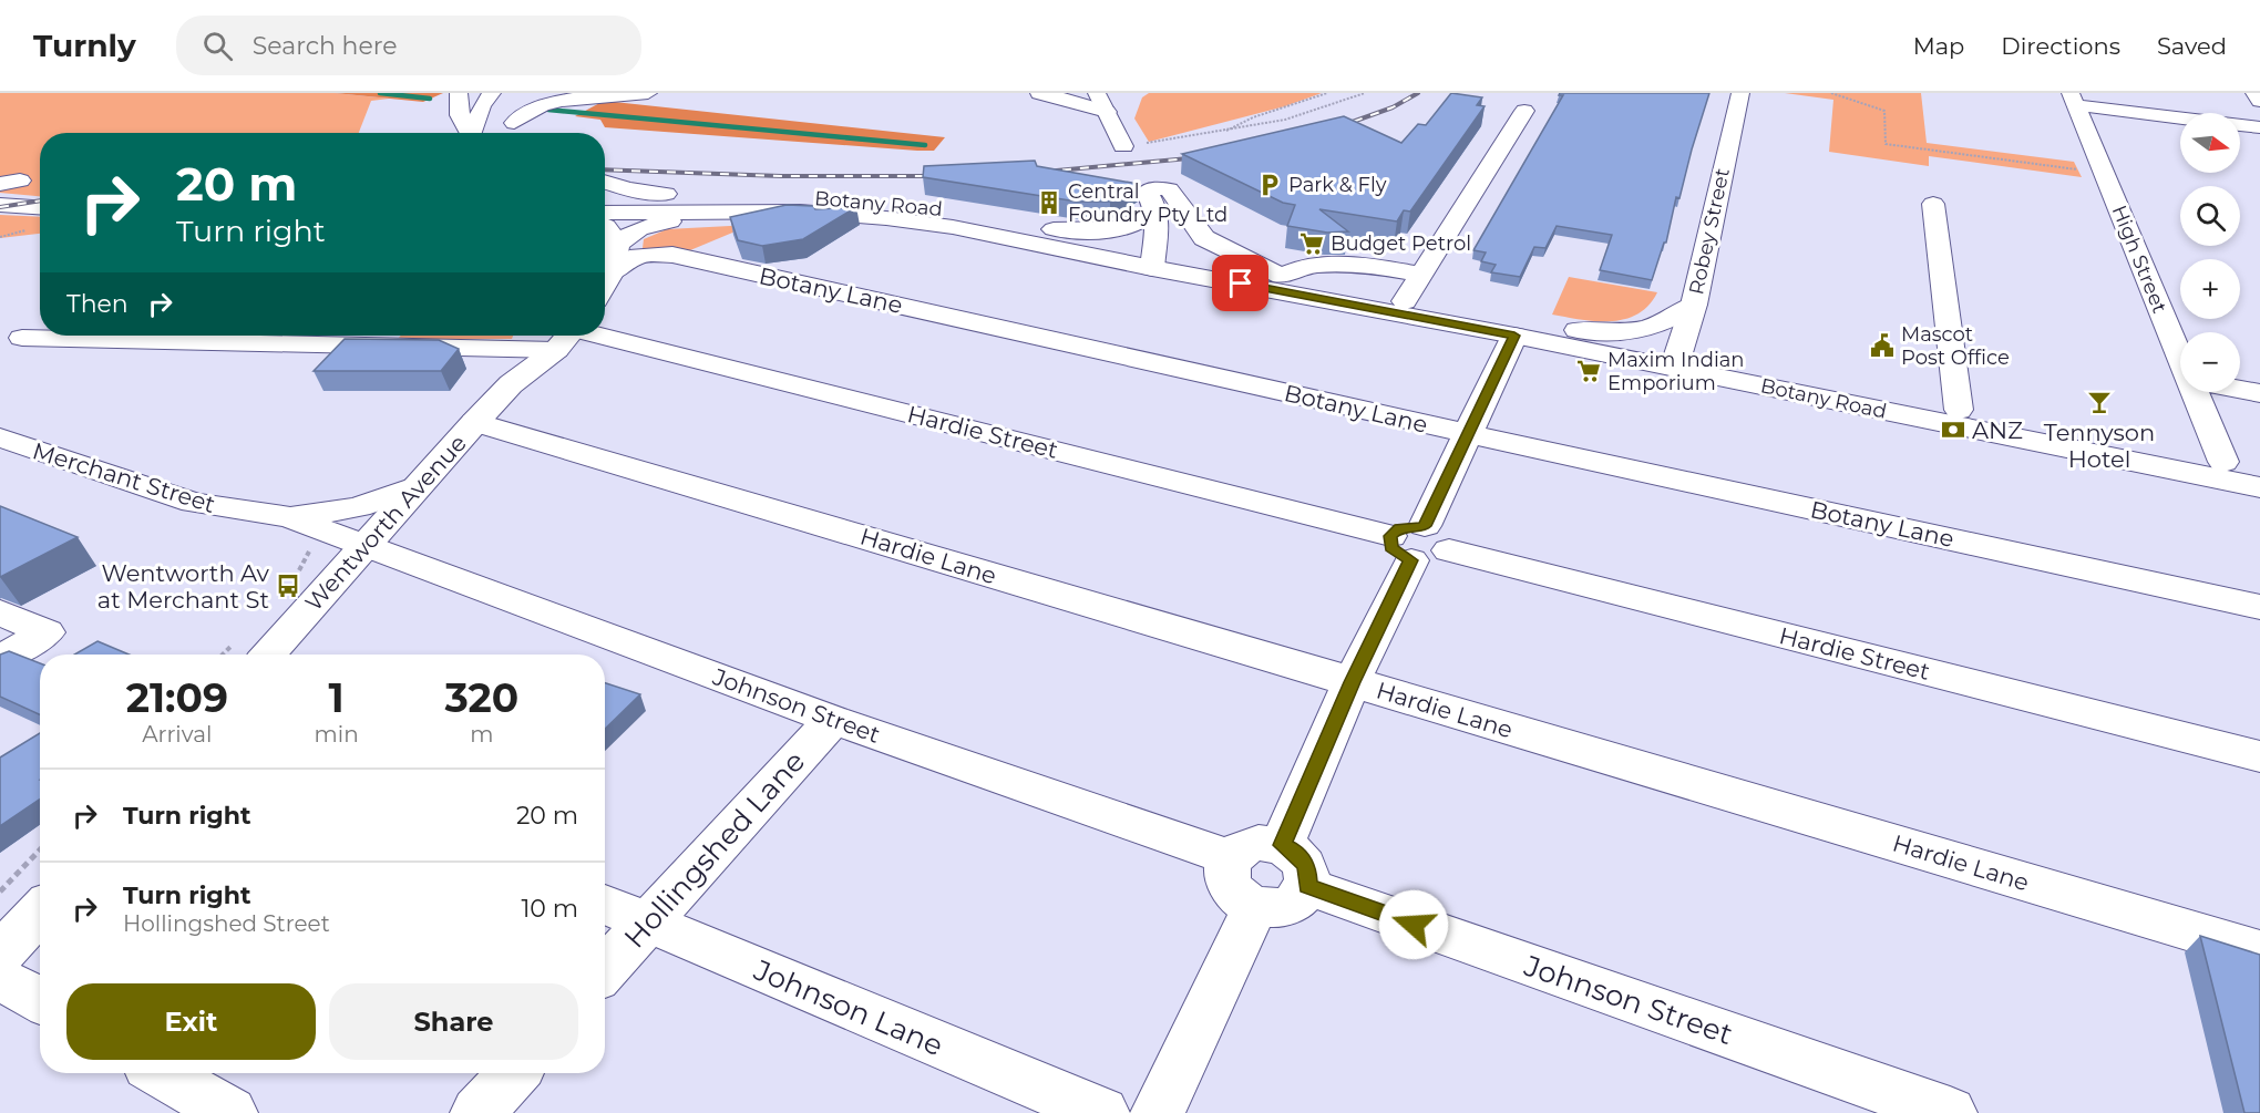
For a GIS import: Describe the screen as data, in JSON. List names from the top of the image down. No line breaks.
{"streets":{"street":["Botany Road","Robey Street","High Street","Botany Lane","Hardie Street","Merchant Street","Wentworth Avenue","Hardie Lane","Johnson Street","Hollingshed Lane","Johnson Lane"]},"crossings":[["Botany Road","Robey Street"],["Botany Road","High Street"],["Hardie Street","Wentworth Avenue"],["Merchant Street","Wentworth Avenue"],["Merchant Street","Johnson Street"],["Wentworth Avenue","Hardie Lane"],["Wentworth Avenue","Johnson Street"],["Johnson Street","Hollingshed Lane"],["Hollingshed Lane","Johnson Lane"]],"places":{"parking":["Park & Fly"],"building":["Central Foundry Pty Ltd"],"supermarket":["Budget Petrol","Maxim Indian Emporium"],"public building":["Mascot Post Office"],"bar":["Tennyson Hotel"],"bank":["ANZ"],"bus stop":["Wentworth Av at Merchant St"]},"north":"right","page":{"header":"Turnly","search":"Search here","nav":["Map","Directions","Saved"],"map_buttons":["+","−"],"turn":["20 m","Turn right"],"then":"Then","eta":["21:09","Arrival","1","min","320","m"],"list":[{"name":"Turn right","value":"20 m"},{"name":"Turn right","note":"Hollingshed Street","value":"10 m"}],"buttons":["Exit","Share"]}}
